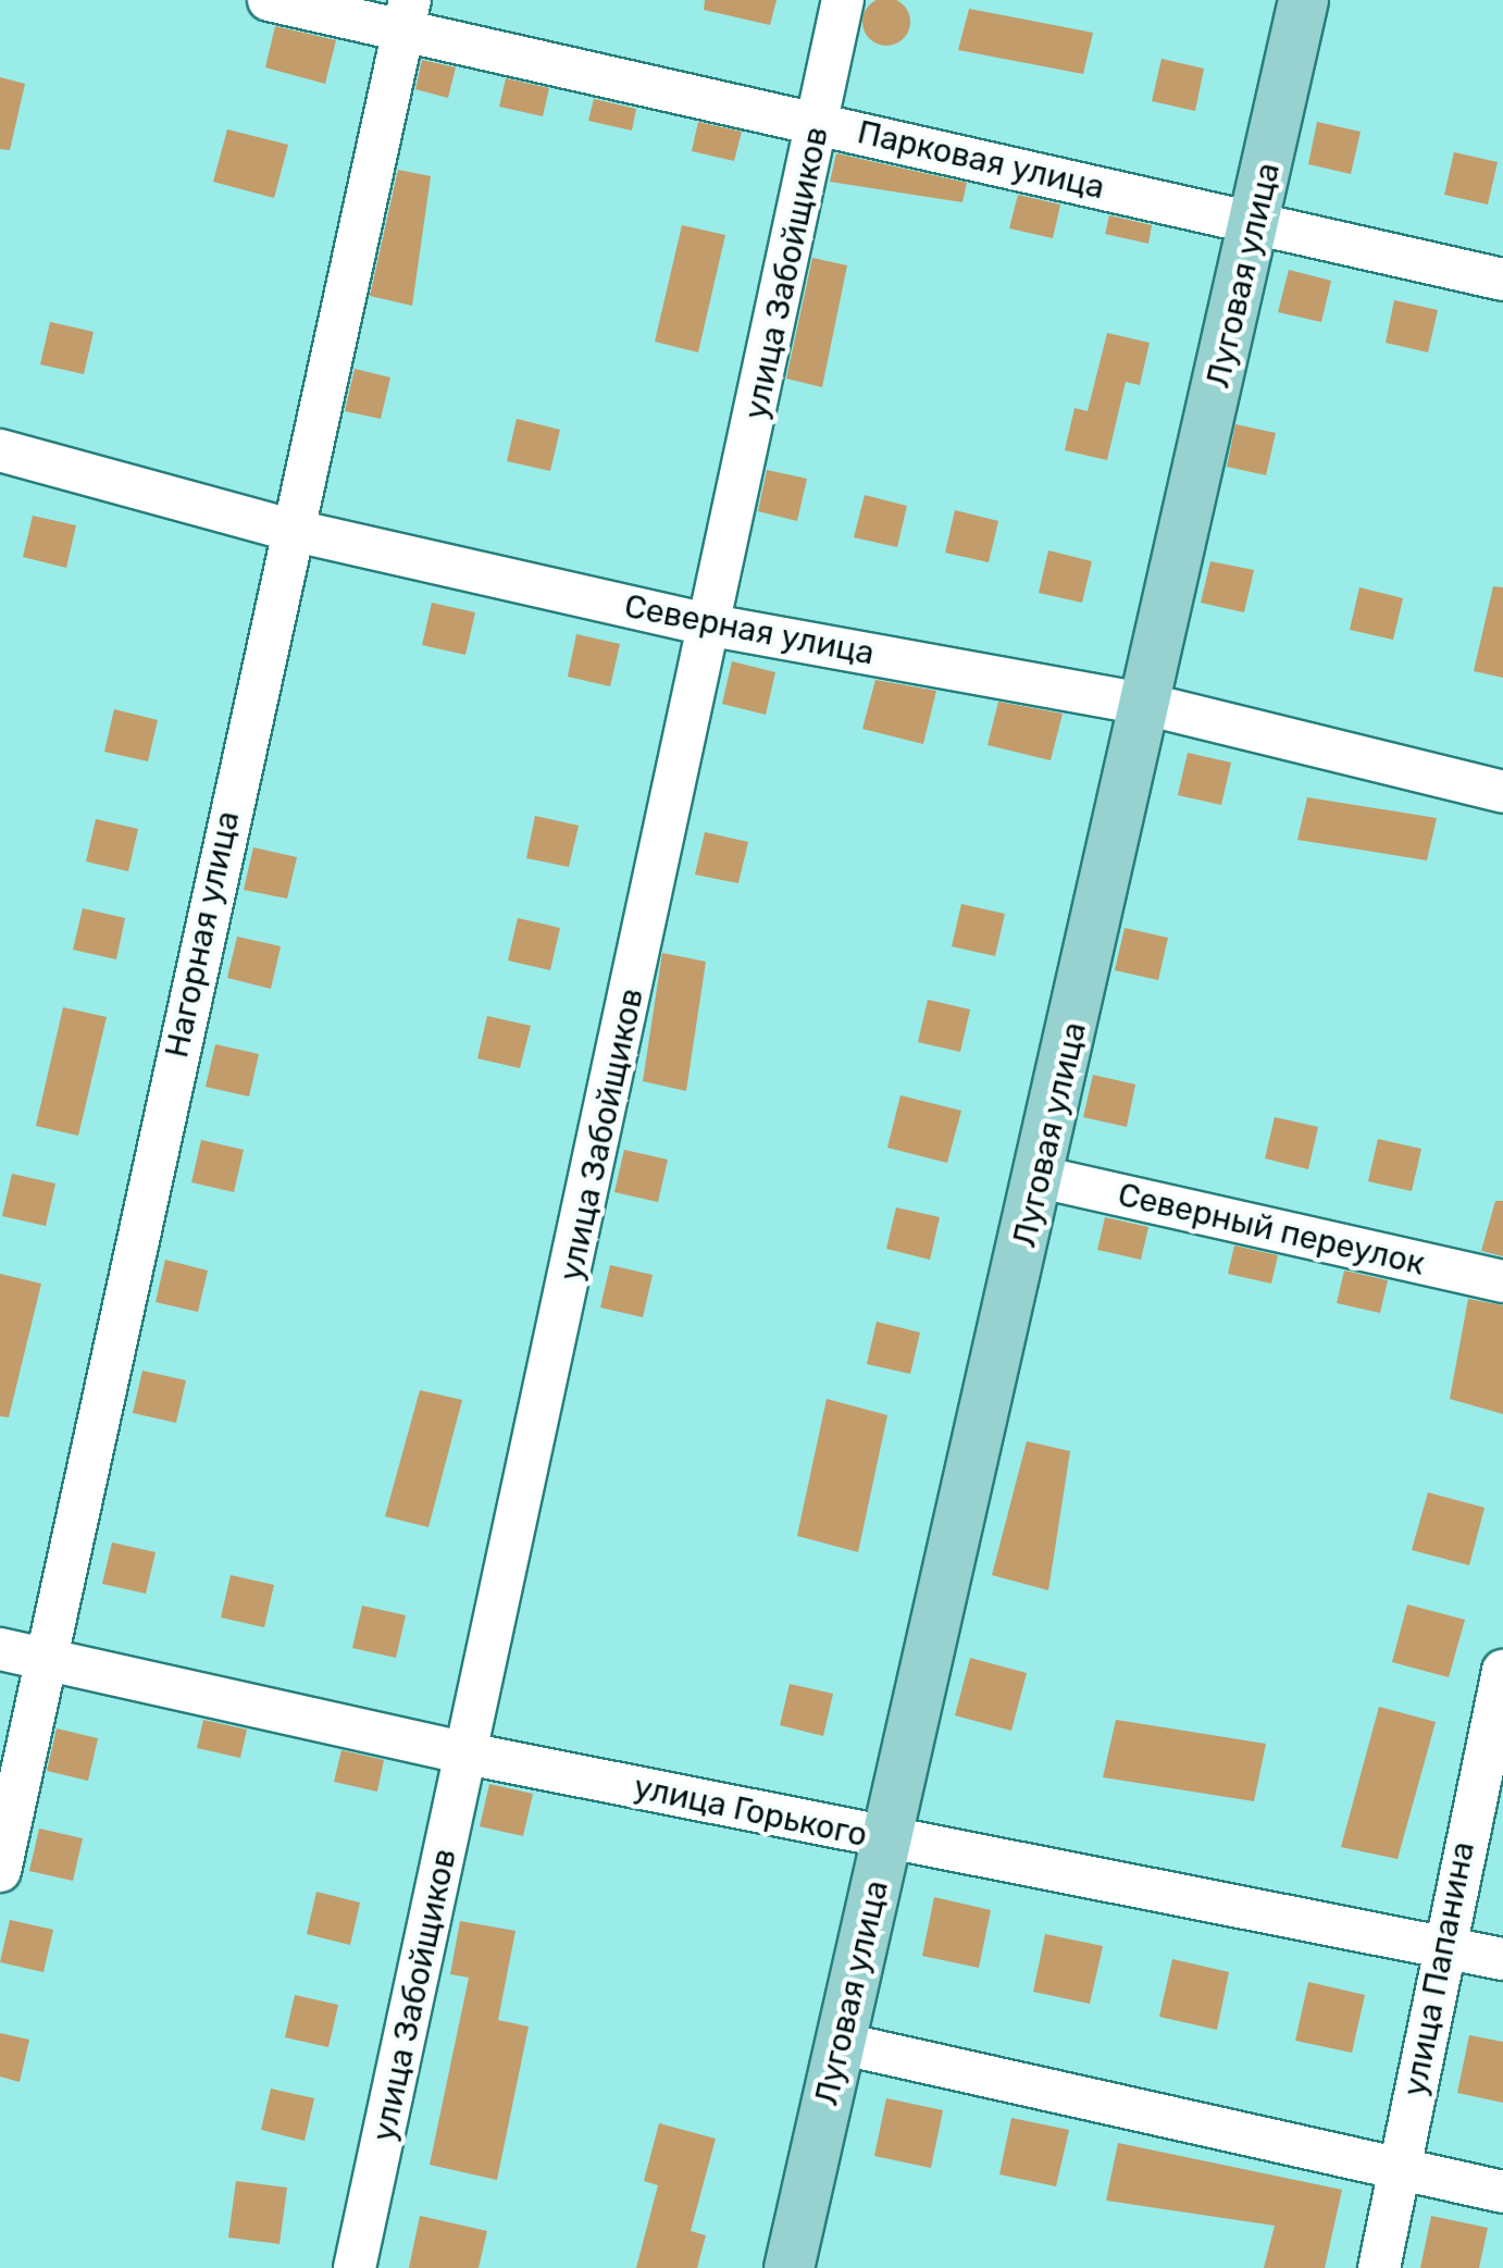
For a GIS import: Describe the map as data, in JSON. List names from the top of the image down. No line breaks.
{"streets":{"main road":["Луговая улица"],"street":["Парковая улица","улица Забойщиков","Северная улица","Нагорная улица","Северный переулок","улица Горького","улица Папанина"]},"crossings":[["Парковая улица","улица Забойщиков"],["Парковая улица","Луговая улица"],["Парковая улица","Нагорная улица"],["улица Забойщиков","Северная улица"],["улица Забойщиков","улица Горького"],["Луговая улица","Северная улица"],["Луговая улица","Северный переулок"],["Луговая улица","улица Горького"],["Северная улица","Нагорная улица"],["Нагорная улица","улица Горького"],["улица Горького","улица Папанина"]]}
